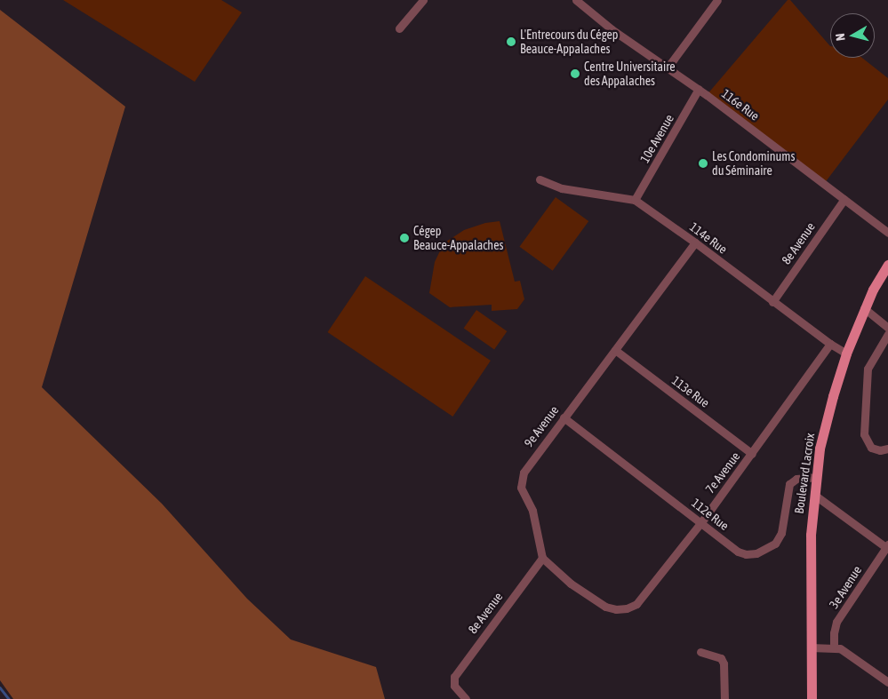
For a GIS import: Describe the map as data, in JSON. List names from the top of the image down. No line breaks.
{"streets":{"main road":["Boulevard Lacroix"],"street":["116e Rue","10e Avenue","114e Rue","8e Avenue","113e Rue","9e Avenue","7e Avenue","112e Rue","3e Avenue"]},"crossings":[["116e Rue","10e Avenue"],["116e Rue","8e Avenue"],["10e Avenue","114e Rue"],["114e Rue","8e Avenue"],["114e Rue","9e Avenue"],["114e Rue","7e Avenue"],["114e Rue","Boulevard Lacroix"],["8e Avenue","9e Avenue"],["8e Avenue","7e Avenue"],["113e Rue","9e Avenue"],["113e Rue","7e Avenue"],["9e Avenue","7e Avenue"],["9e Avenue","112e Rue"],["7e Avenue","112e Rue"],["Boulevard Lacroix","112e Rue"]],"places":["L'Entrecours du Cégep Beauce-Appalaches","Centre Universitaire des Appalaches","Les Condominums du Séminaire","Cégep Beauce-Appalaches"],"north":"left"}
